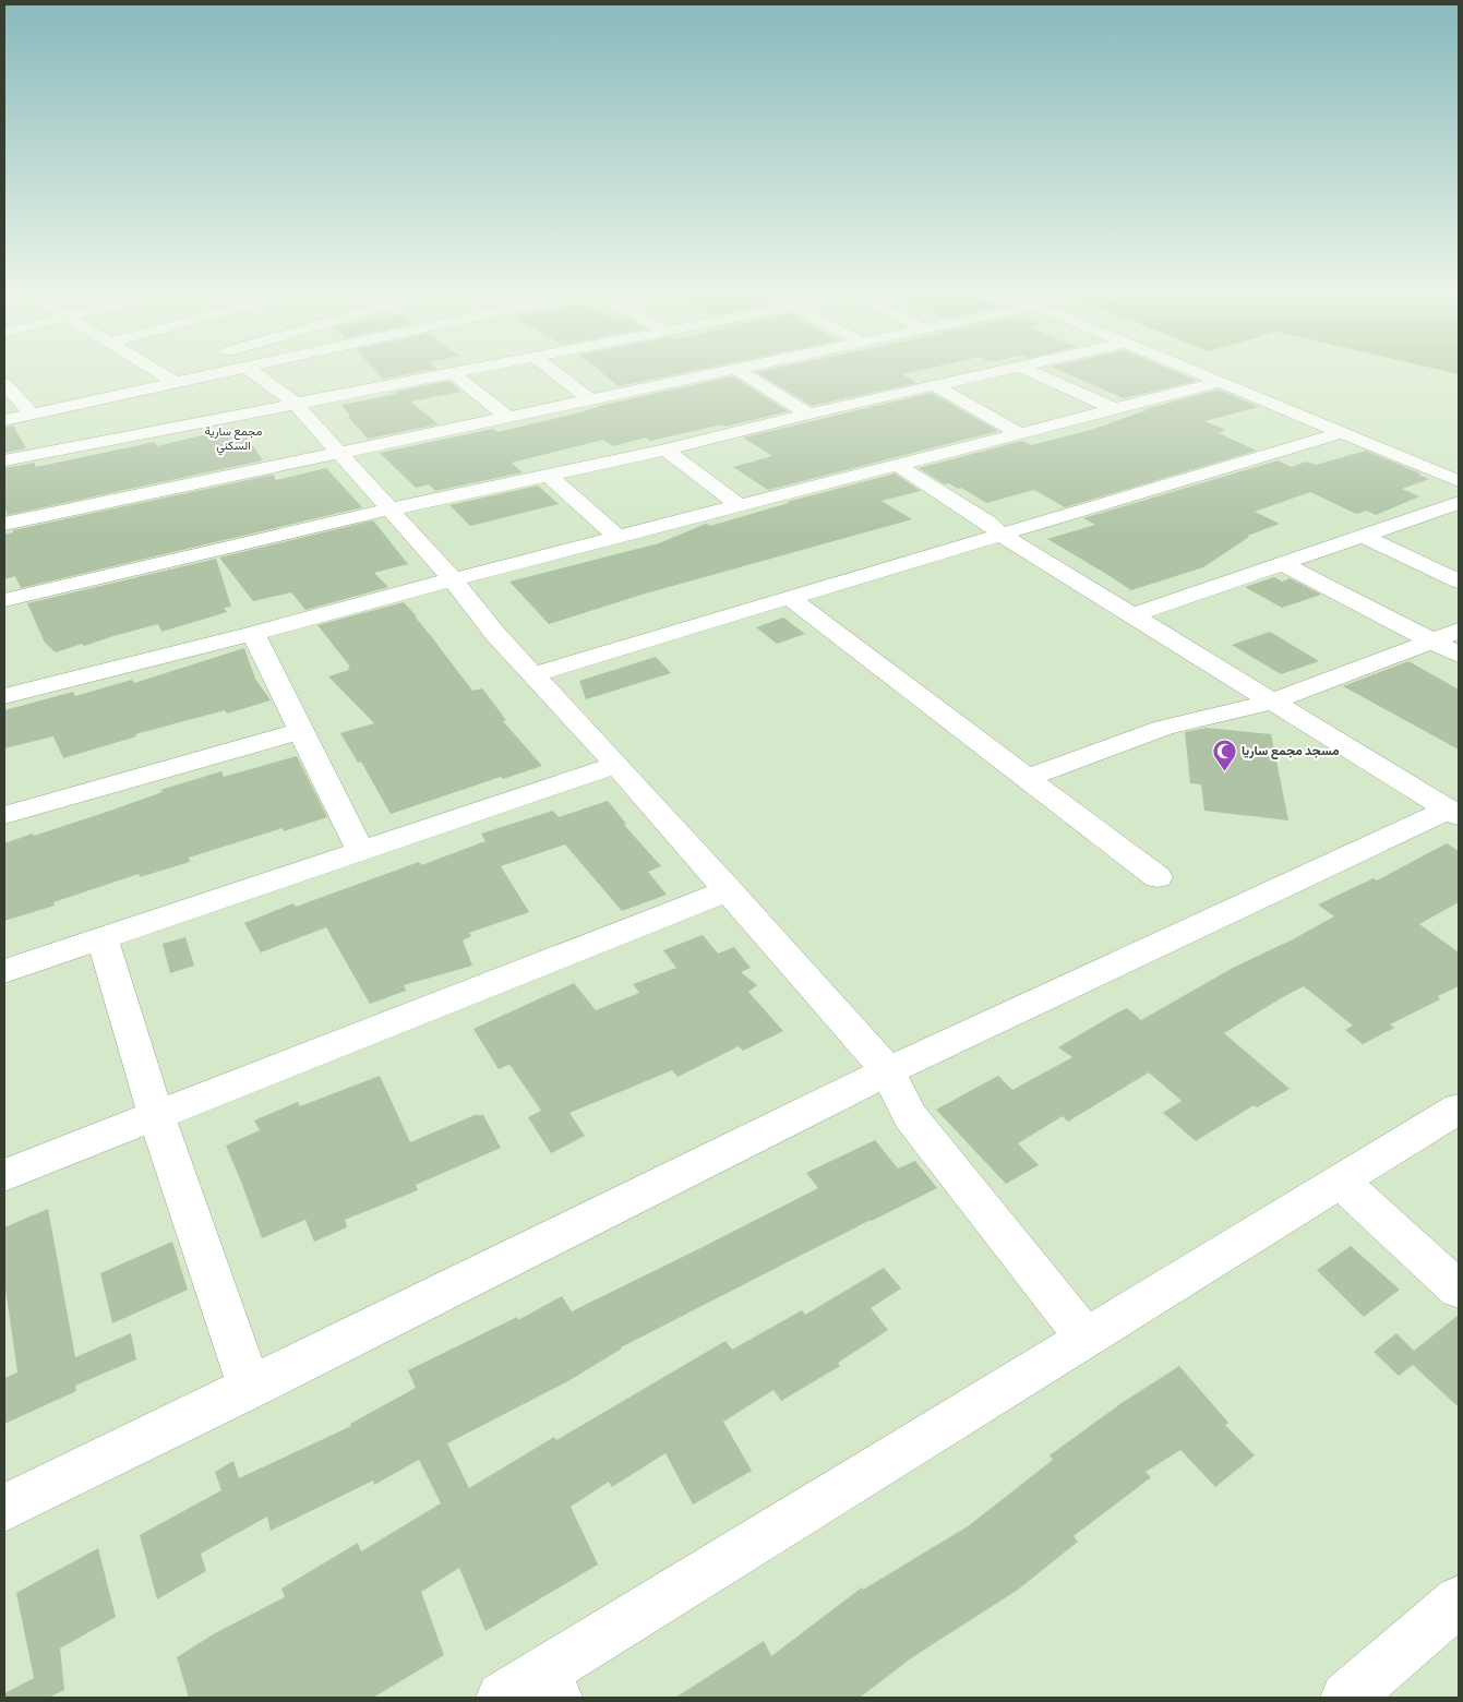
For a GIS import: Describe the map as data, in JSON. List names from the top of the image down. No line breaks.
{"districts":["مجمع سارية السكني"],"places":{"mosque":["مسجد مجمع ساريا"]}}
